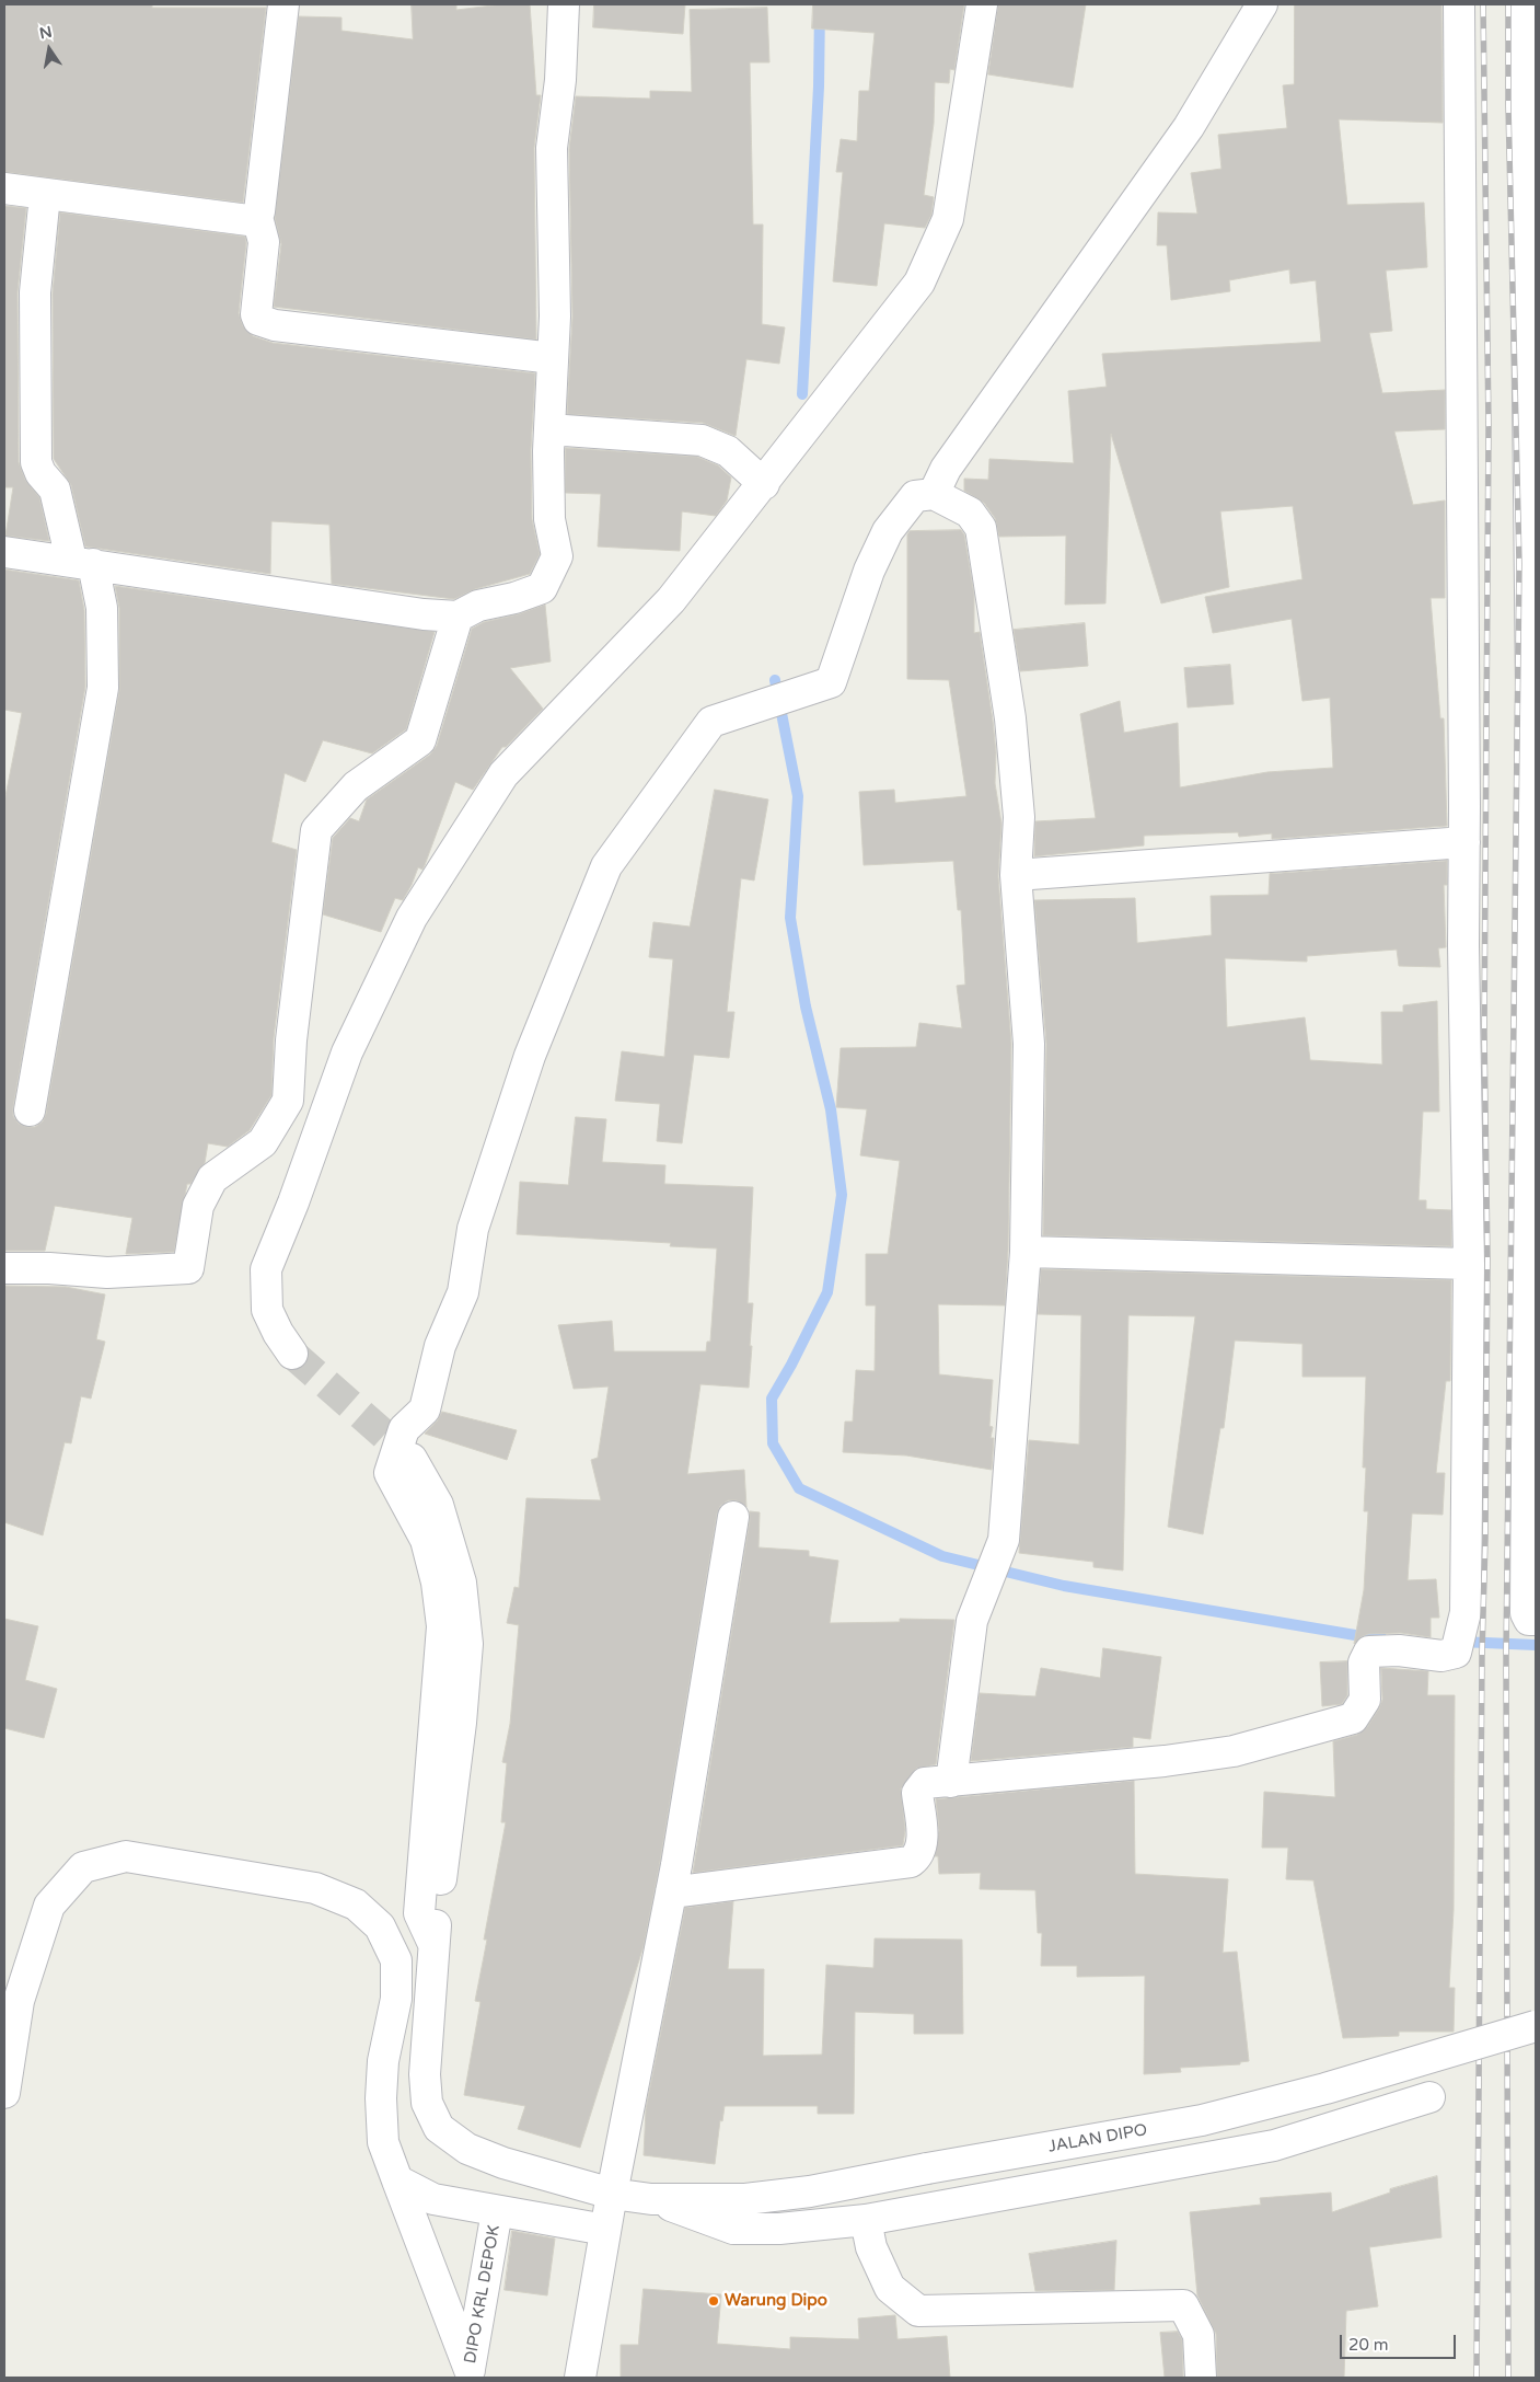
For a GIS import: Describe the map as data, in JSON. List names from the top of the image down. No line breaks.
{"streets":{"street":["JALAN DIPO","DIPO KRL DEPOK"]},"places":["Warung Dipo"],"scale_bar":"20 m","north":"top"}
